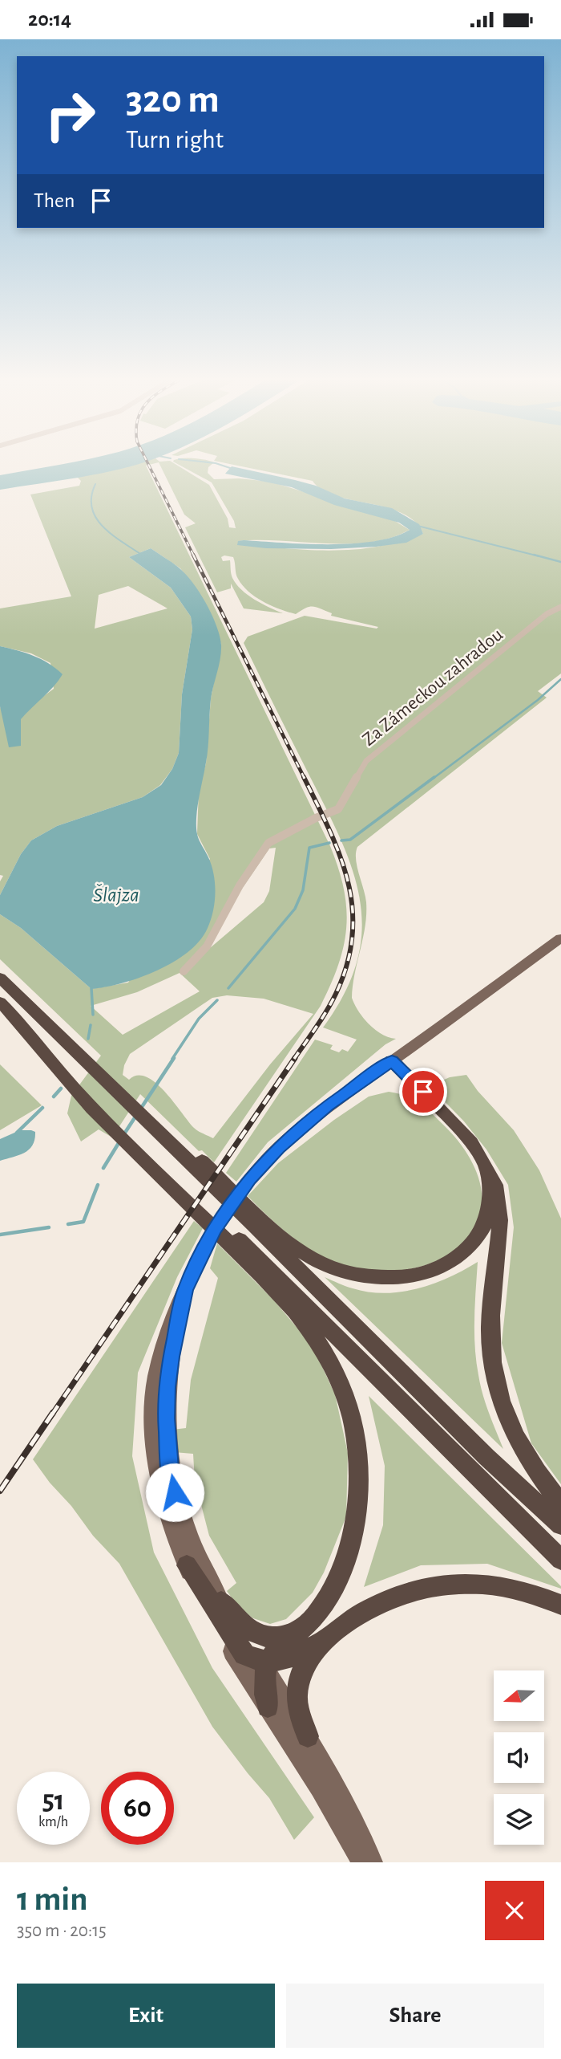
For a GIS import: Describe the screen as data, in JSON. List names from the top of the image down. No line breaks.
{"streets":{"street":["Za Zámeckou zahradou"]},"water":["Šlajza"],"north":"left","page":{"status":"20:14","turn":["320 m","Turn right"],"then":"Then","speed":"51 km/h","limit":"60","heading":["1 min","350 m · 20:15"],"buttons":["Exit","Share"]}}
